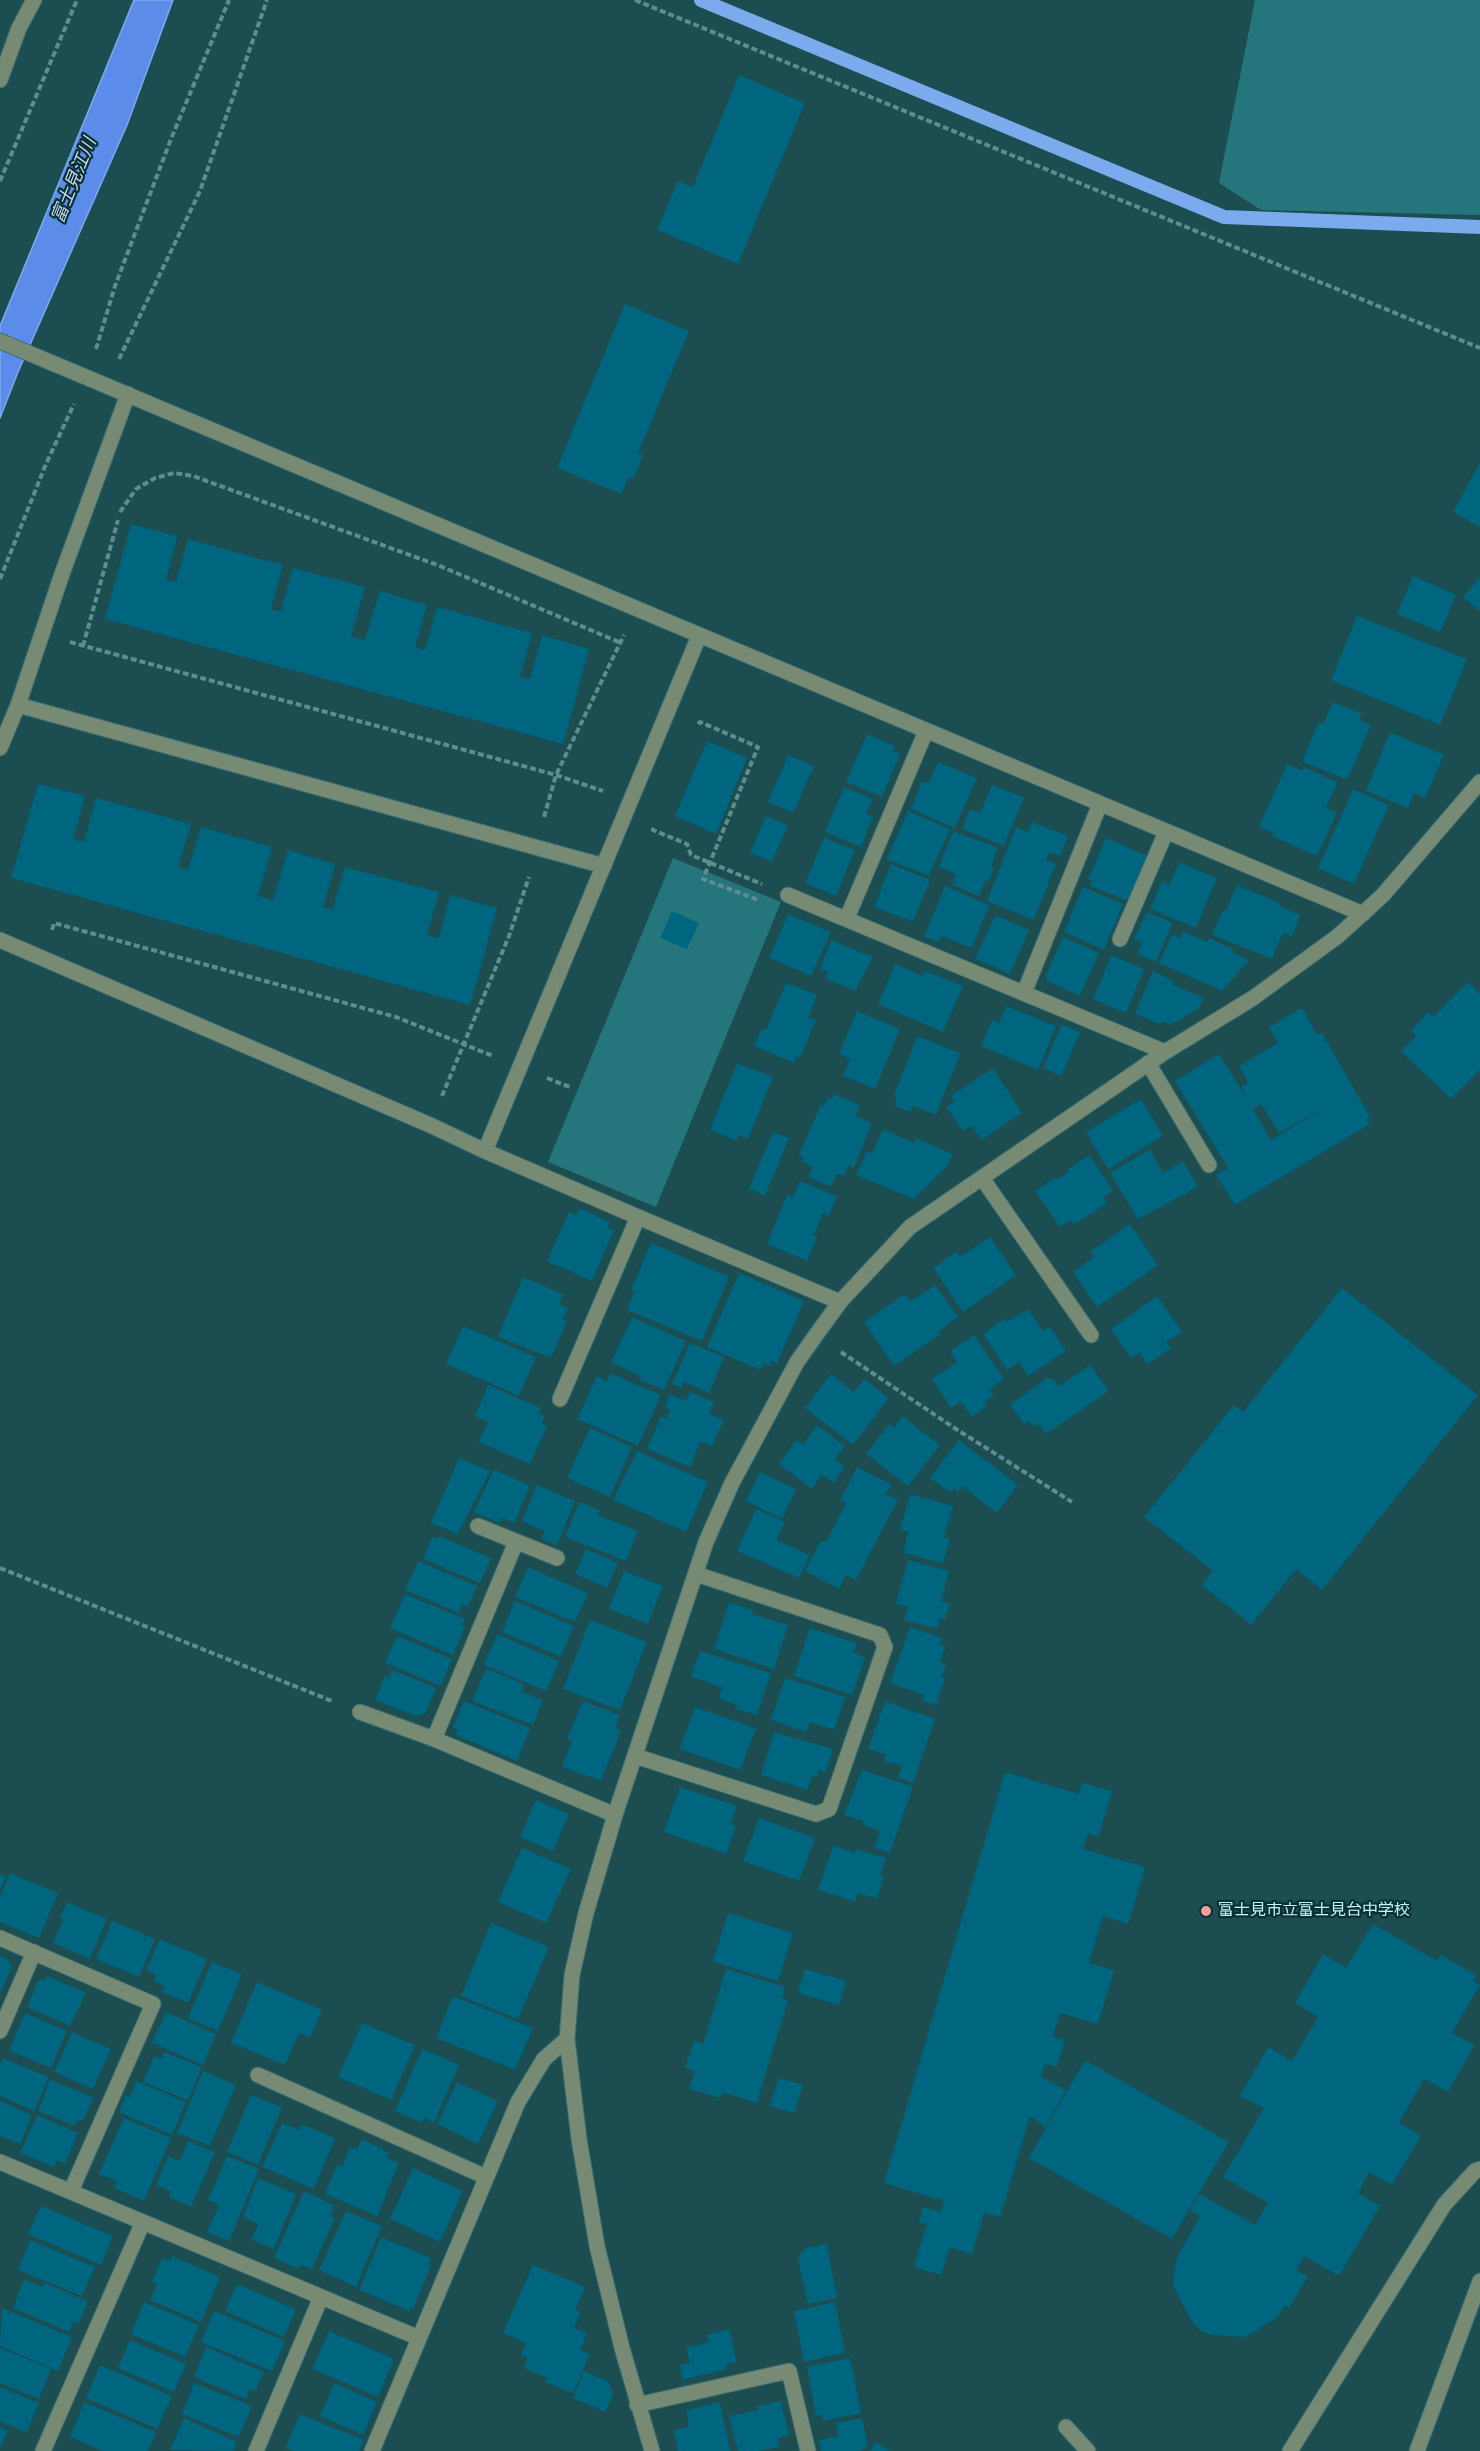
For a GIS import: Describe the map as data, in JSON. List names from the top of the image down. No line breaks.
{"water":["富士見江川"],"places":["富士見市立富士見台中学校"]}
